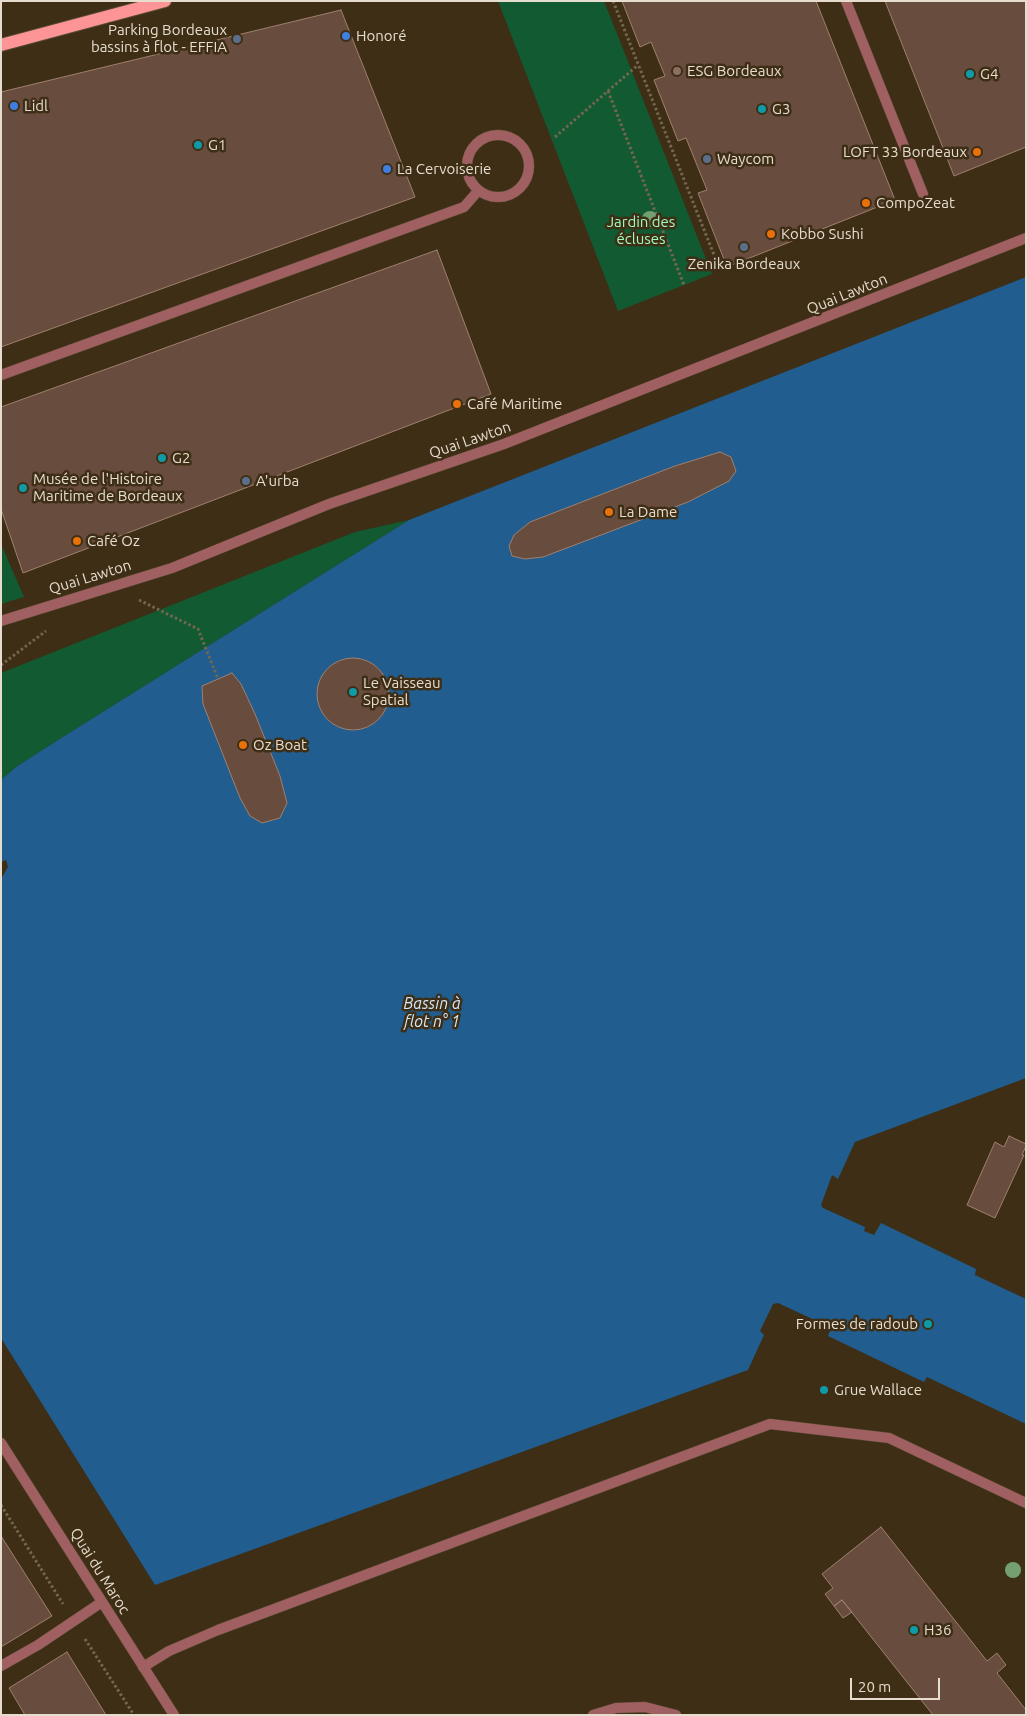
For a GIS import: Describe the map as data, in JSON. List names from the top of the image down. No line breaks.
{"streets":{"street":["Quai Lawton","Quai du Maroc"]},"water":["Bassin à flot n° 1"],"parks":["Jardin des écluses"],"places":["Honoré","Parking Bordeaux bassins à flot - EFFIA","ESG Bordeaux","G4","Lidl","G3","G1","LOFT 33 Bordeaux","Waycom","La Cervoiserie","CompoZeat","Kobbo Sushi","Zenika Bordeaux","Café Maritime","G2","A'urba","Musée de l'Histoire Maritime de Bordeaux","La Dame","Café Oz","Le Vaisseau Spatial","Oz Boat","Formes de radoub","Grue Wallace","H36"],"scale_bar":"20 m"}
